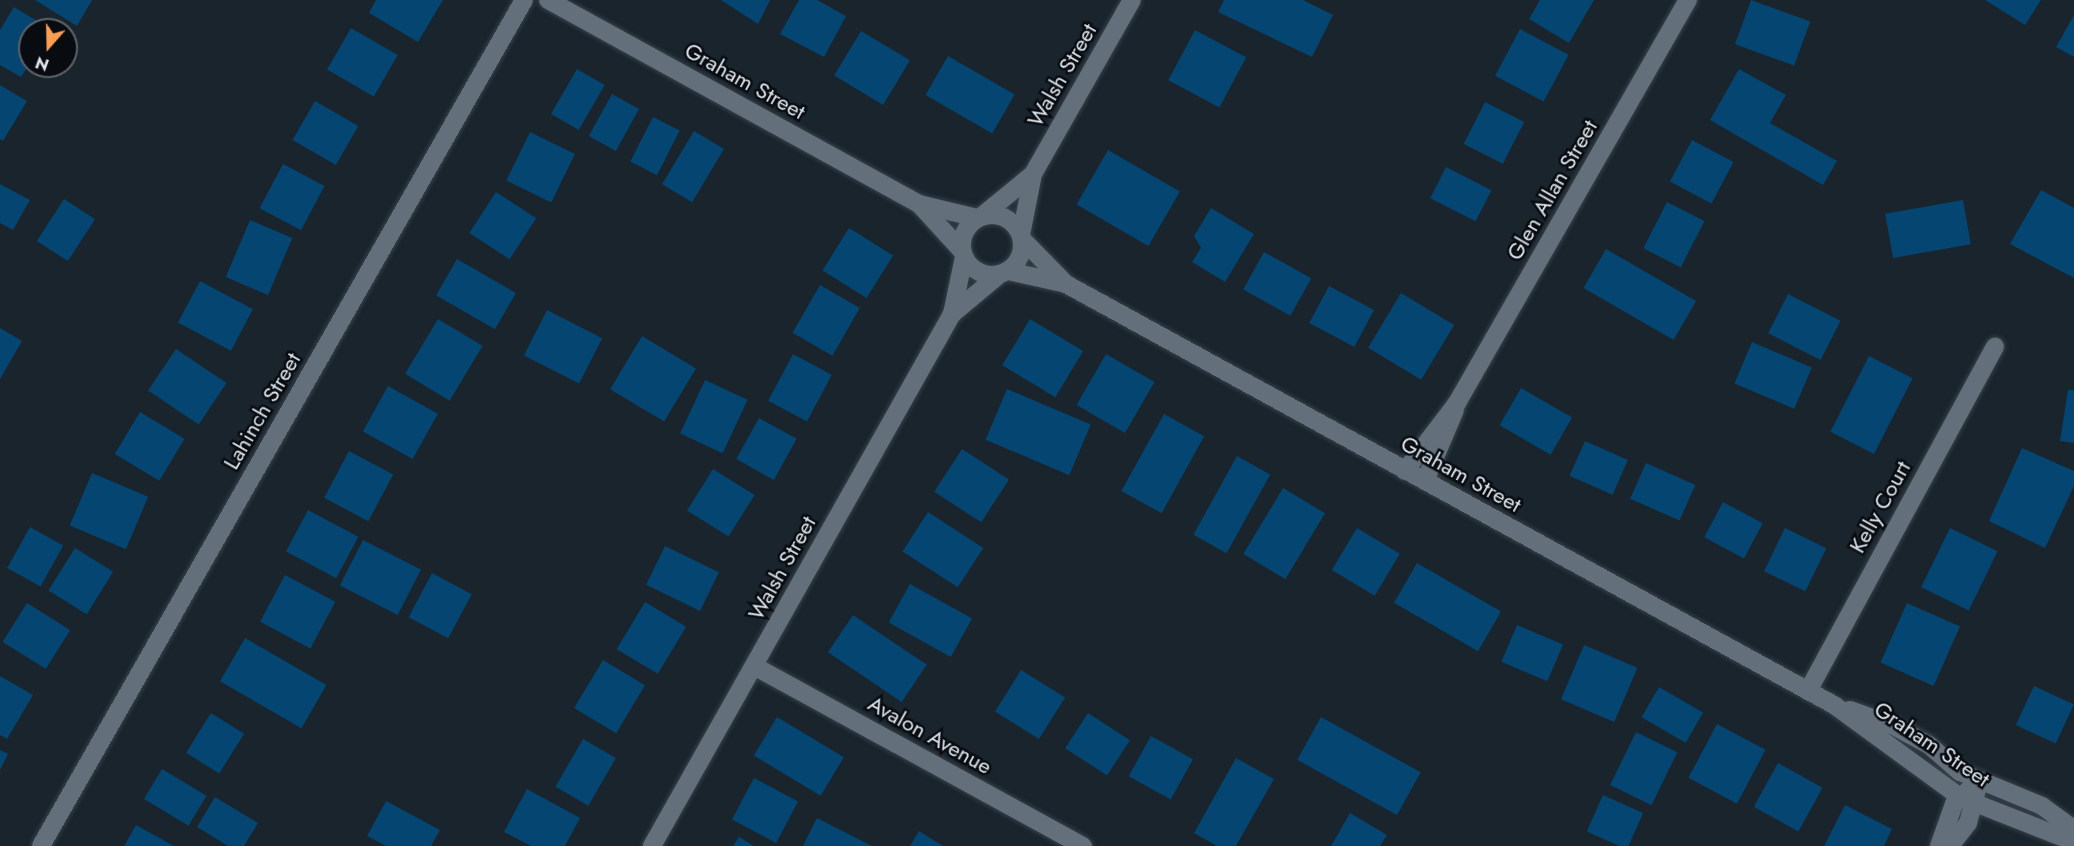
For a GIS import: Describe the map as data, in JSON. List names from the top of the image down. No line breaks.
{"streets":{"street":["Walsh Street","Graham Street","Glen Allan Street","Lahinch Street","Kelly Court","Avalon Avenue"]},"crossings":[["Walsh Street","Graham Street"],["Walsh Street","Avalon Avenue"],["Graham Street","Glen Allan Street"],["Graham Street","Kelly Court"]],"north":"bottom"}
